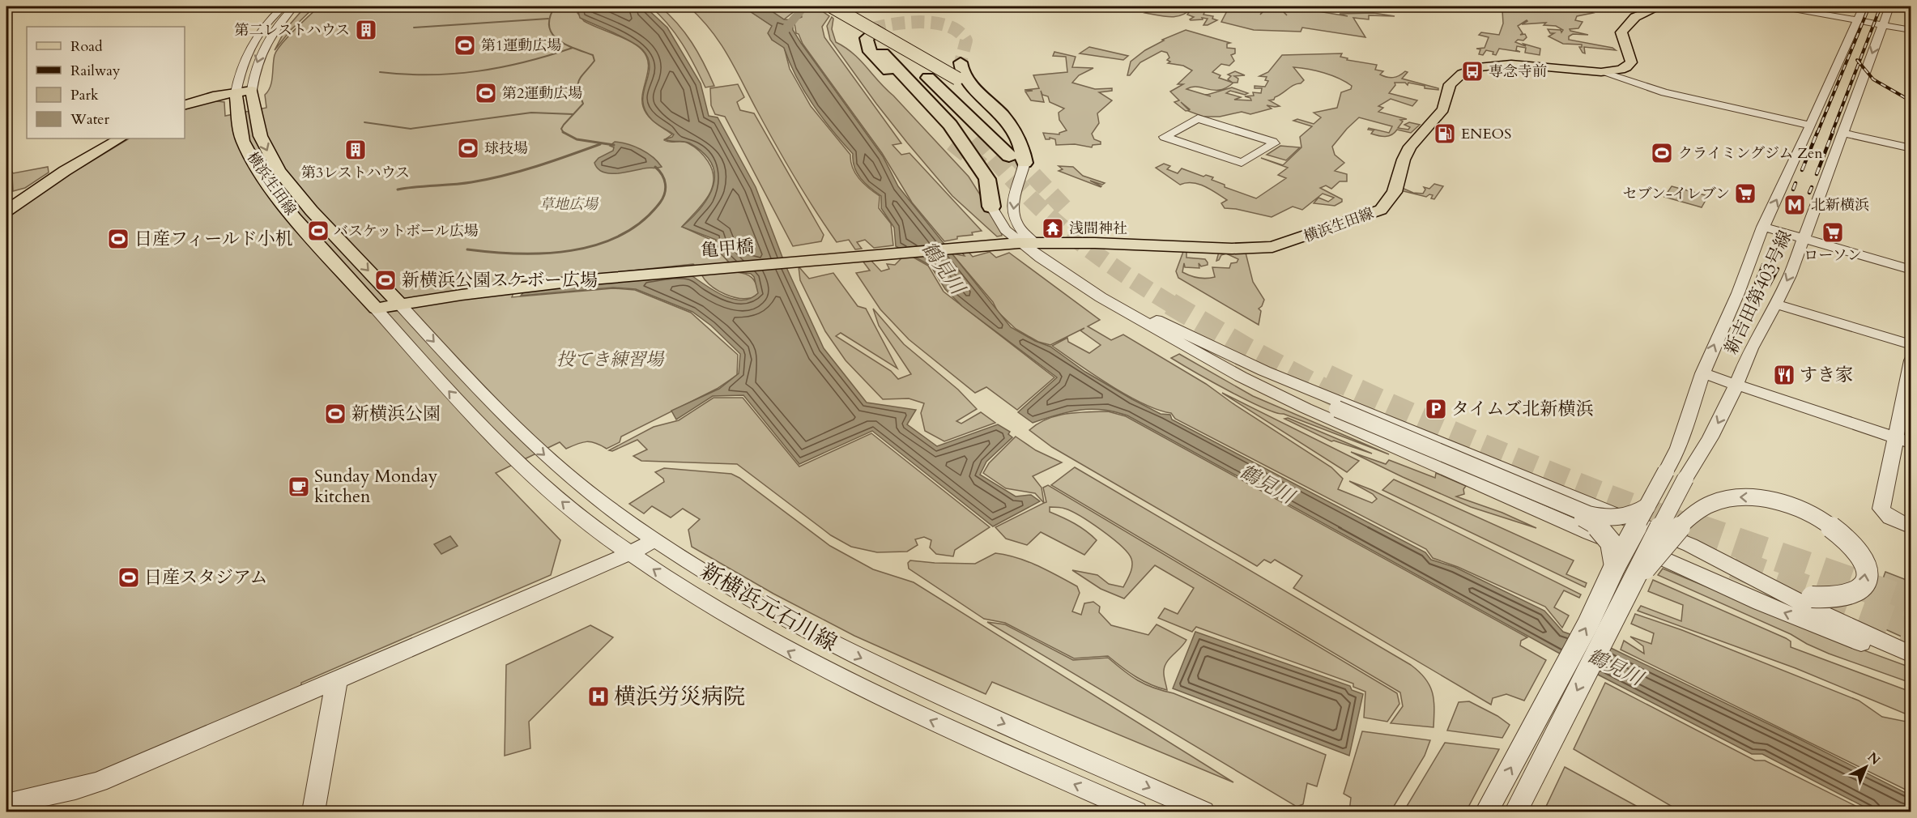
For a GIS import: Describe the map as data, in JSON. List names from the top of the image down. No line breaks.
{"streets":{"main road":["横浜生田線","亀甲橋"],"street":["新吉田第403号線","新横浜元石川線"]},"crossings":[["横浜生田線","亀甲橋"],["横浜生田線","新横浜元石川線"],["亀甲橋","新横浜元石川線"]],"water":["鶴見川"],"parks":["草地広場","投てき練習場"],"places":{"building":["第二レストハウス","第3レストハウス"],"sports":["第1運動広場","第2運動広場","球技場","クライミングジム Zen","バスケットボール広場","日産フィールド小机","新横浜公園スケボー広場","新横浜公園","日産スタジアム"],"bus stop":["専念寺前"],"fuel station":["ENEOS"],"supermarket":["セブン-イレブン","ローソン"],"metro station":["北新横浜"],"temple":["浅間神社"],"restaurant":["すき家"],"parking":["タイムズ北新横浜"],"cafe":["Sunday Monday kitchen"],"hospital":["横浜労災病院"]},"legend":["Road","Railway","Park","Water"],"north":"top right"}
